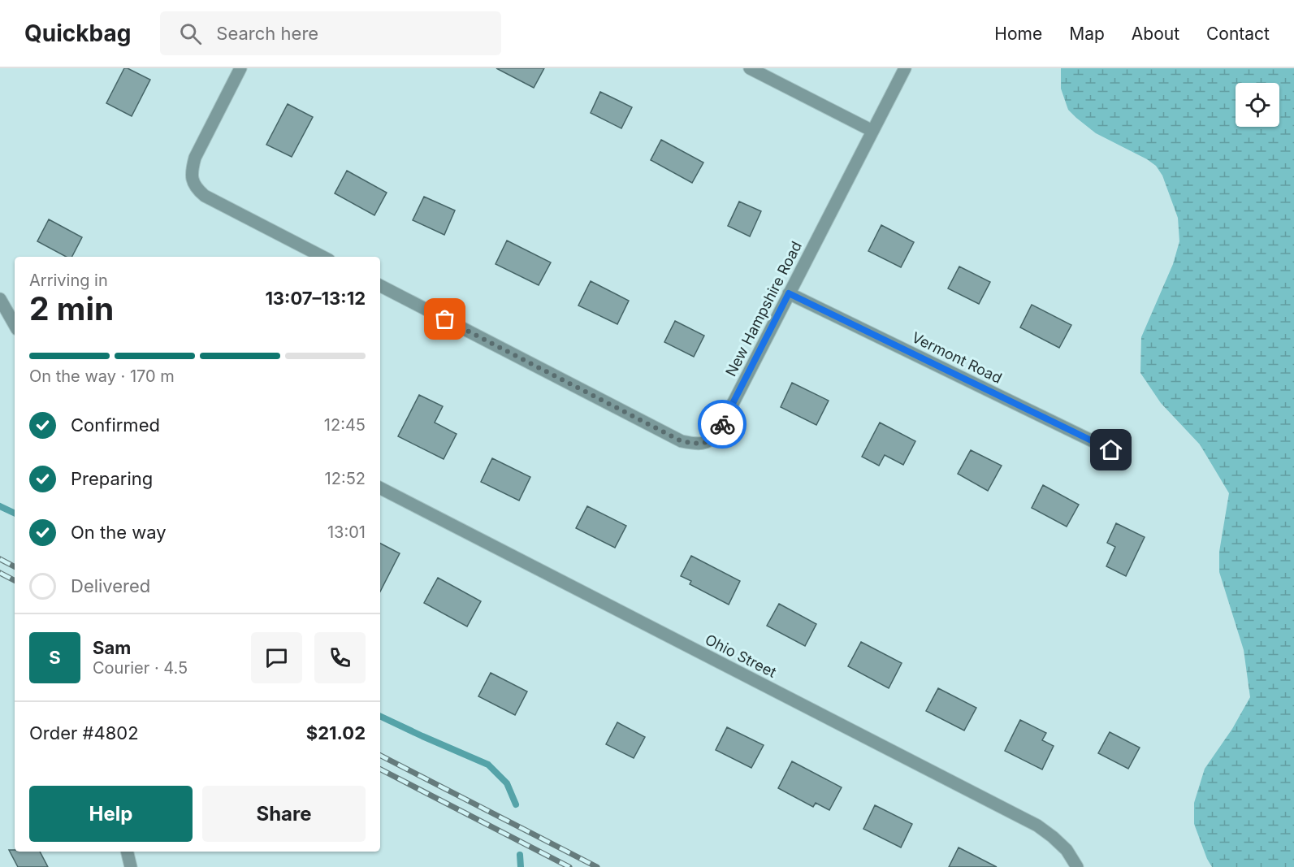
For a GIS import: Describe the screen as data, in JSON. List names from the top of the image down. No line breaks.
{"streets":{"street":["New Hampshire Road","Vermont Road","Ohio Street"]},"crossings":[["New Hampshire Road","Vermont Road"]],"page":{"header":"Quickbag","search":"Search here","nav":["Home","Map","About","Contact"],"heading":["2 min","Arriving in","13:07–13:12"],"panel":["Sam","Courier · 4.5","Order #4802","$21.02"],"bar":"On the way · 170 m","list":[["Confirmed","12:45"],["Preparing","12:52"],["On the way","13:01"],"Delivered"],"round":"S","buttons":["Help","Share"]}}
